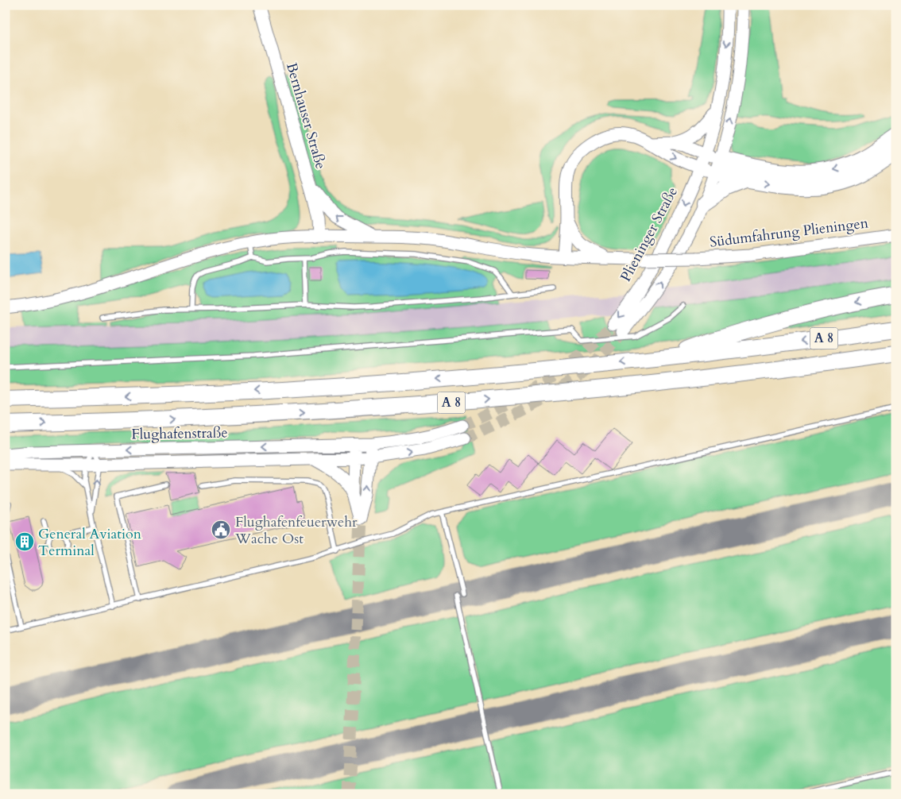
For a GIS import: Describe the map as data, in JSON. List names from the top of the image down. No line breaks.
{"streets":{"highway":["A 8"],"main road":["Bernhauser Straße","Südumfahrung Plieningen","Plieninger Straße","Flughafenstraße"]},"crossings":[["Bernhauser Straße","Südumfahrung Plieningen"]],"places":{"public building":["Flughafenfeuerwehr Wache Ost"],"building":["General Aviation Terminal"]}}
